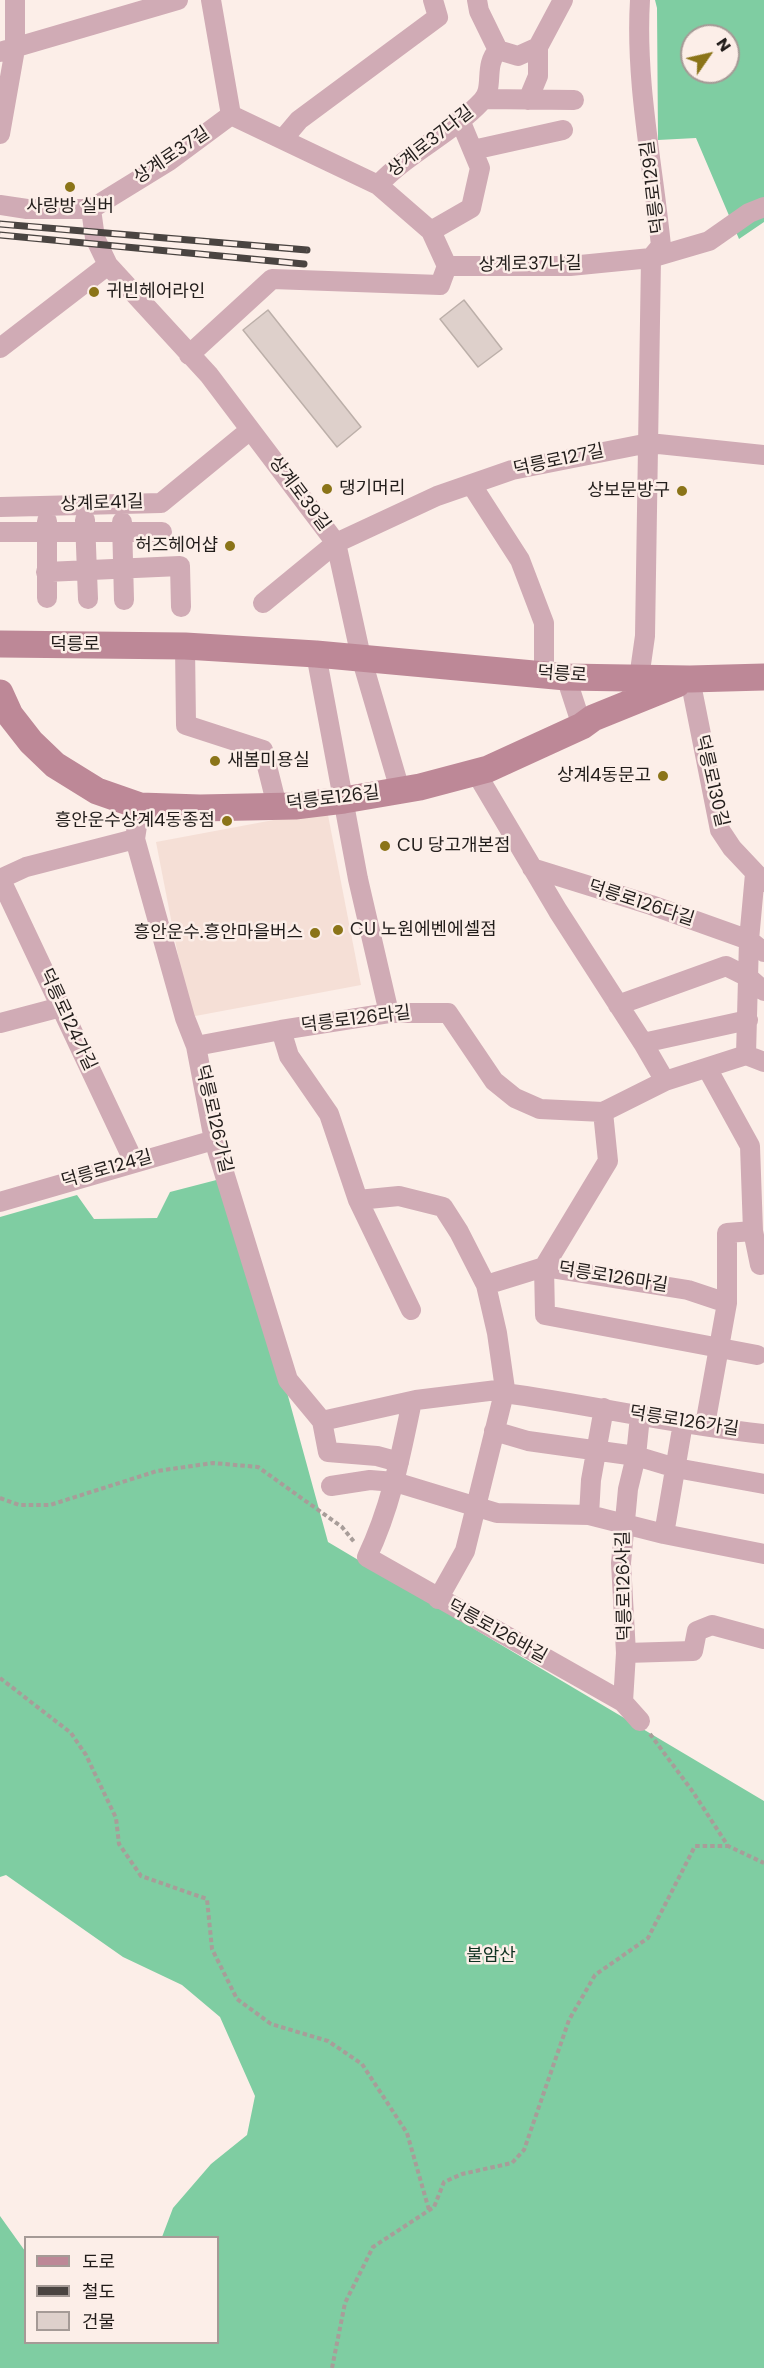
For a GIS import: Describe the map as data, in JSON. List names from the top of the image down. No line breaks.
{"streets":{"main road":["덕릉로","덕릉로126길"],"street":["상계로37다길","상계로37길","덕릉로129길","상계로37나길","덕릉로127길","상계로39길","상계로41길","덕릉로130길","덕릉로126다길","덕릉로124가길","덕릉로126라길","덕릉로126가길","덕릉로124길","덕릉로126마길","덕릉로126사길","덕릉로126바길"]},"crossings":[["상계로37길","상계로39길"],["덕릉로129길","상계로37나길"],["덕릉로129길","덕릉로127길"],["덕릉로129길","덕릉로"],["덕릉로127길","상계로39길"],["상계로39길","상계로41길"],["상계로39길","덕릉로"],["덕릉로","덕릉로130길"],["덕릉로","덕릉로126길"],["덕릉로130길","덕릉로126길"],["덕릉로130길","덕릉로126다길"],["덕릉로130길","덕릉로126라길"],["덕릉로126길","덕릉로126가길"],["덕릉로124가길","덕릉로124길"],["덕릉로126라길","덕릉로126가길"],["덕릉로126가길","덕릉로124길"],["덕릉로126가길","덕릉로126사길"],["덕릉로126가길","덕릉로126바길"]],"parks":["불암산"],"places":["사랑방 실버","귀빈헤어라인","댕기머리","상보문방구","허즈헤어샵","새봄미용실","상계4동문고","흥안운수상계4동종점","CU 당고개본점","CU 노원에벤에셀점","흥안운수.흥안마을버스"],"legend":["도로","철도","건물"],"north":"top right"}
